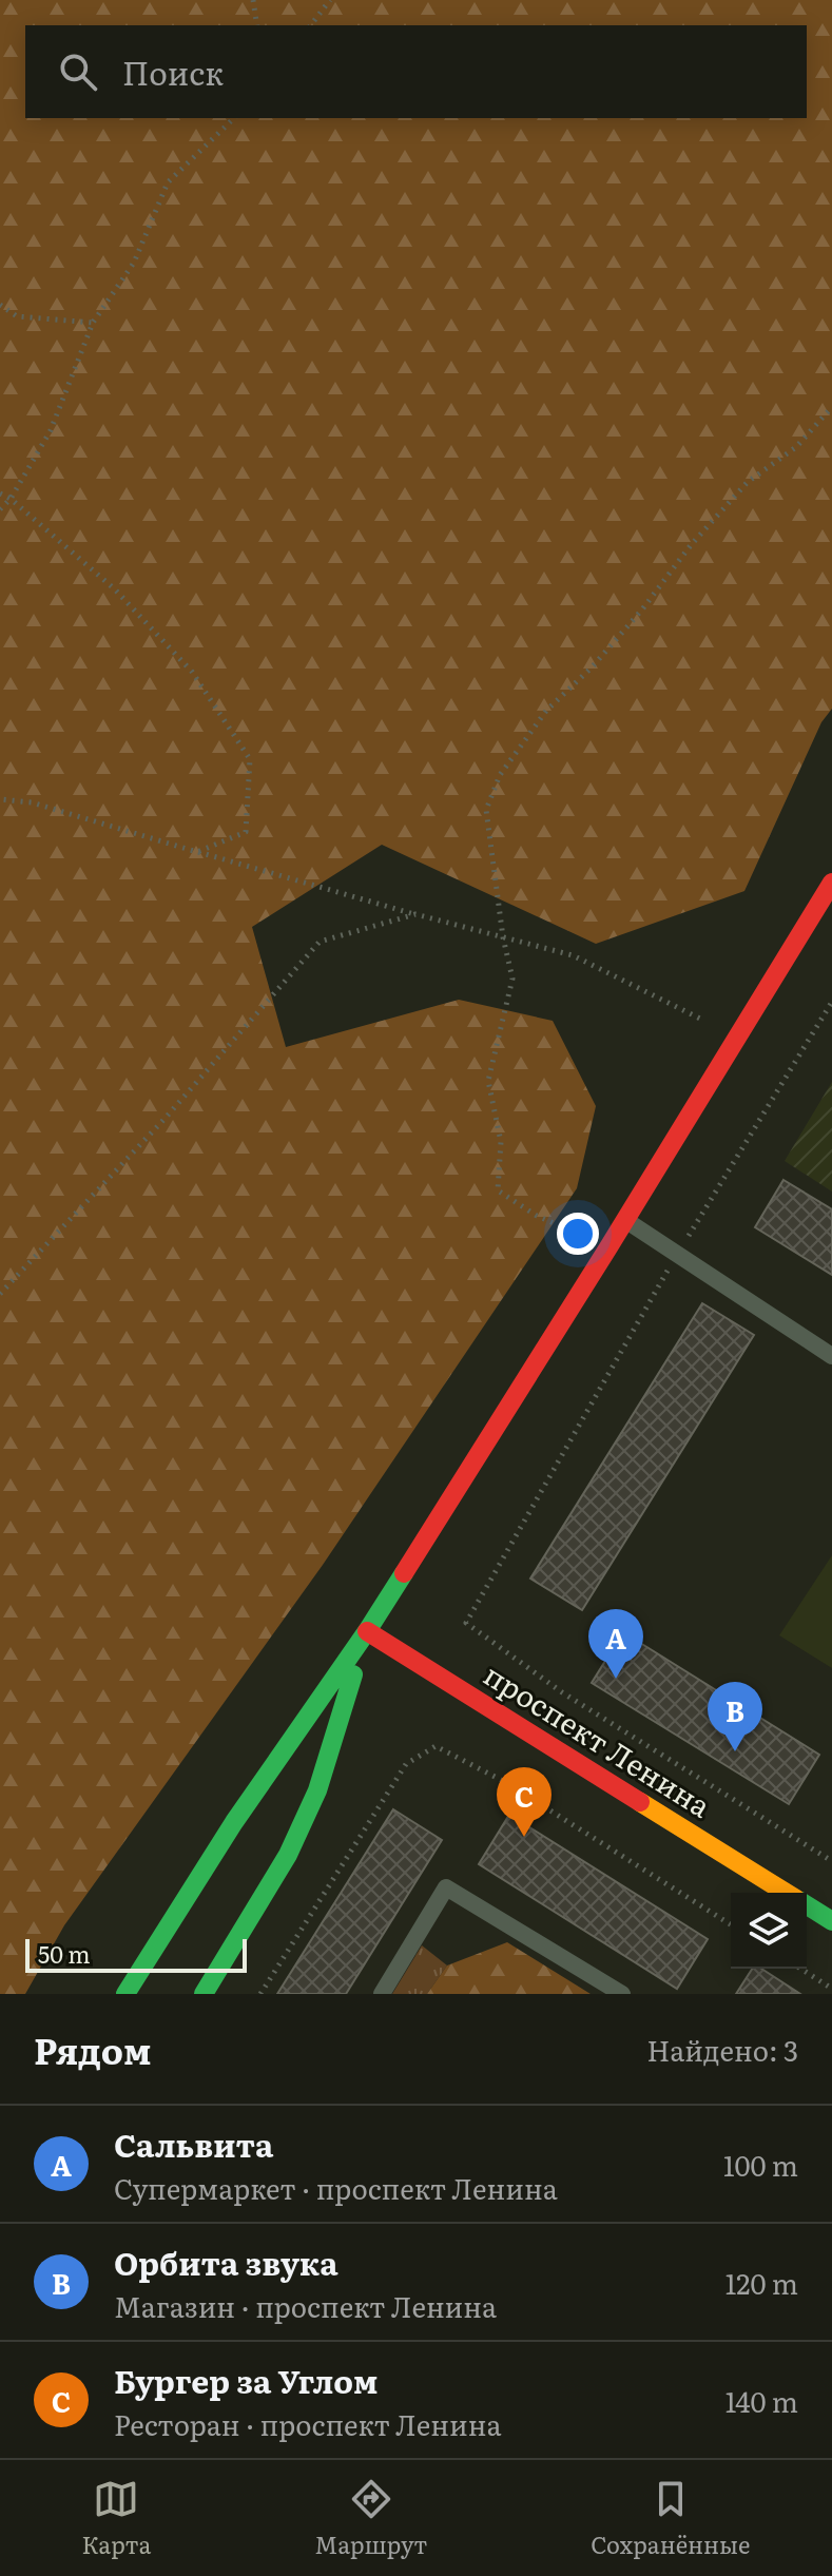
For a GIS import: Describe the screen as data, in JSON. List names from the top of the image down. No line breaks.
{"streets":{"main road":["проспект Ленина"]},"scale_bar":"50 m","page":{"search":"Поиск","pins":["A","B","C"],"scale":"50 m","heading":["Рядом","Найдено: 3"],"list":[{"mark":"A","name":"Сальвита","note":"Супермаркет · проспект Ленина","value":"100 m"},{"mark":"B","name":"Орбита звука","note":"Магазин · проспект Ленина","value":"120 m"},{"mark":"C","name":"Бургер за Углом","note":"Ресторан · проспект Ленина","value":"140 m"}],"nav":["Карта","Маршрут","Сохранённые"]}}
